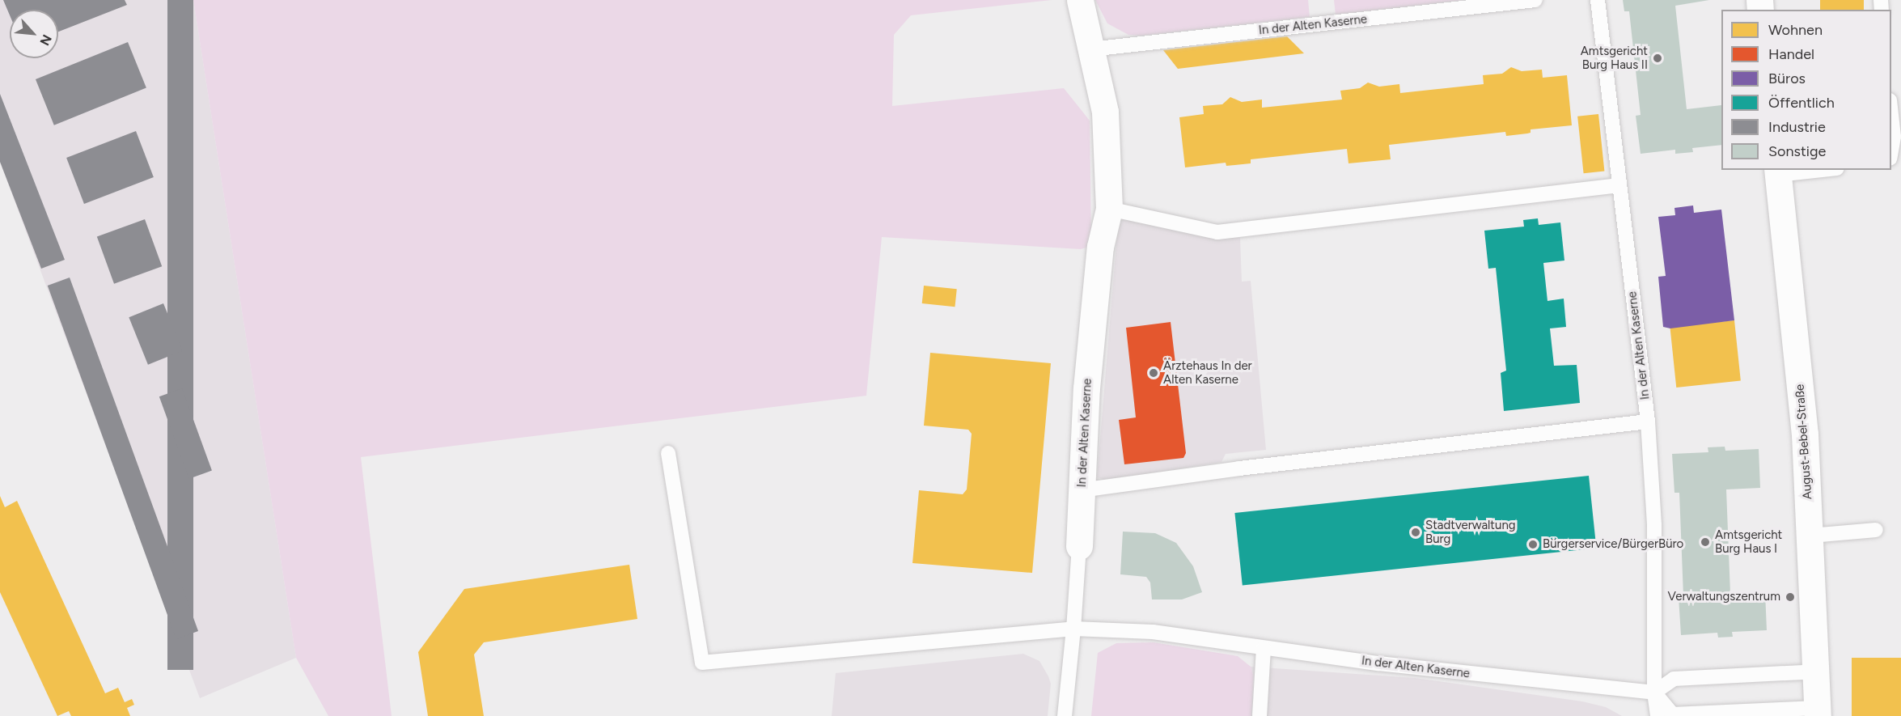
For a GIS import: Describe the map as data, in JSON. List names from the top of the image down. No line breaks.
{"streets":{"street":["In der Alten Kaserne","August-Bebel-Straße"]},"places":["Amtsgericht Burg Haus II","Ärztehaus In der Alten Kaserne","Stadtverwaltung Burg","Amtsgericht Burg Haus I","Bürgerservice/BürgerBüro","Verwaltungszentrum"],"legend":["Wohnen","Handel","Büros","Öffentlich","Industrie","Sonstige"],"north":"bottom right"}
